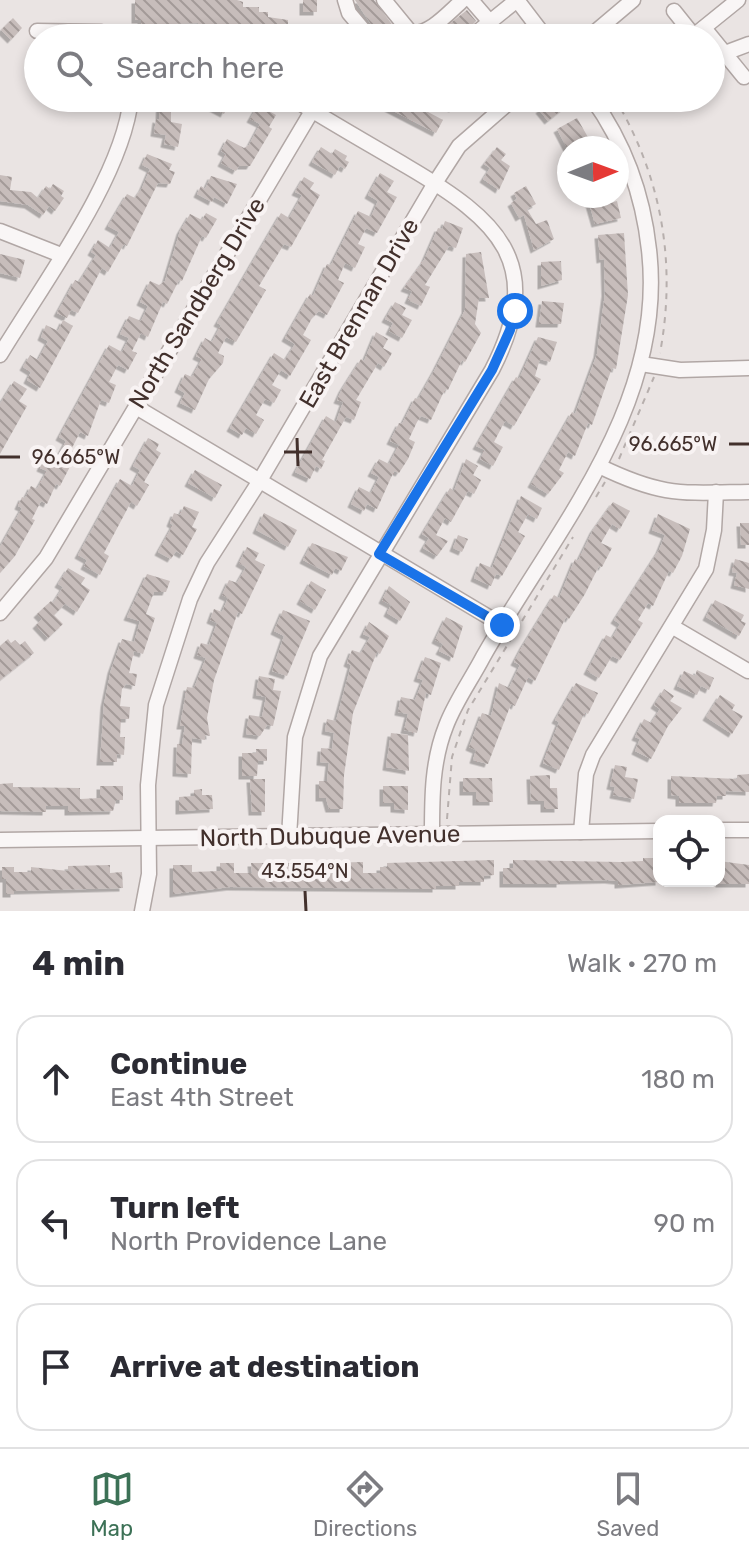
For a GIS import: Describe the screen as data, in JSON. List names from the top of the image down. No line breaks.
{"streets":{"street":["North Sandberg Drive","East Brennan Drive","North Dubuque Avenue"]},"crossings":[["East Brennan Drive","North Dubuque Avenue"]],"north":"right","page":{"search":"Search here","heading":["4 min","Walk · 270 m"],"list":[["Continue","East 4th Street","180 m"],["Turn left","North Providence Lane","90 m"],"Arrive at destination"],"nav":["Map","Directions","Saved"]},"coordinates":["96.665°W","43.554°N"]}
